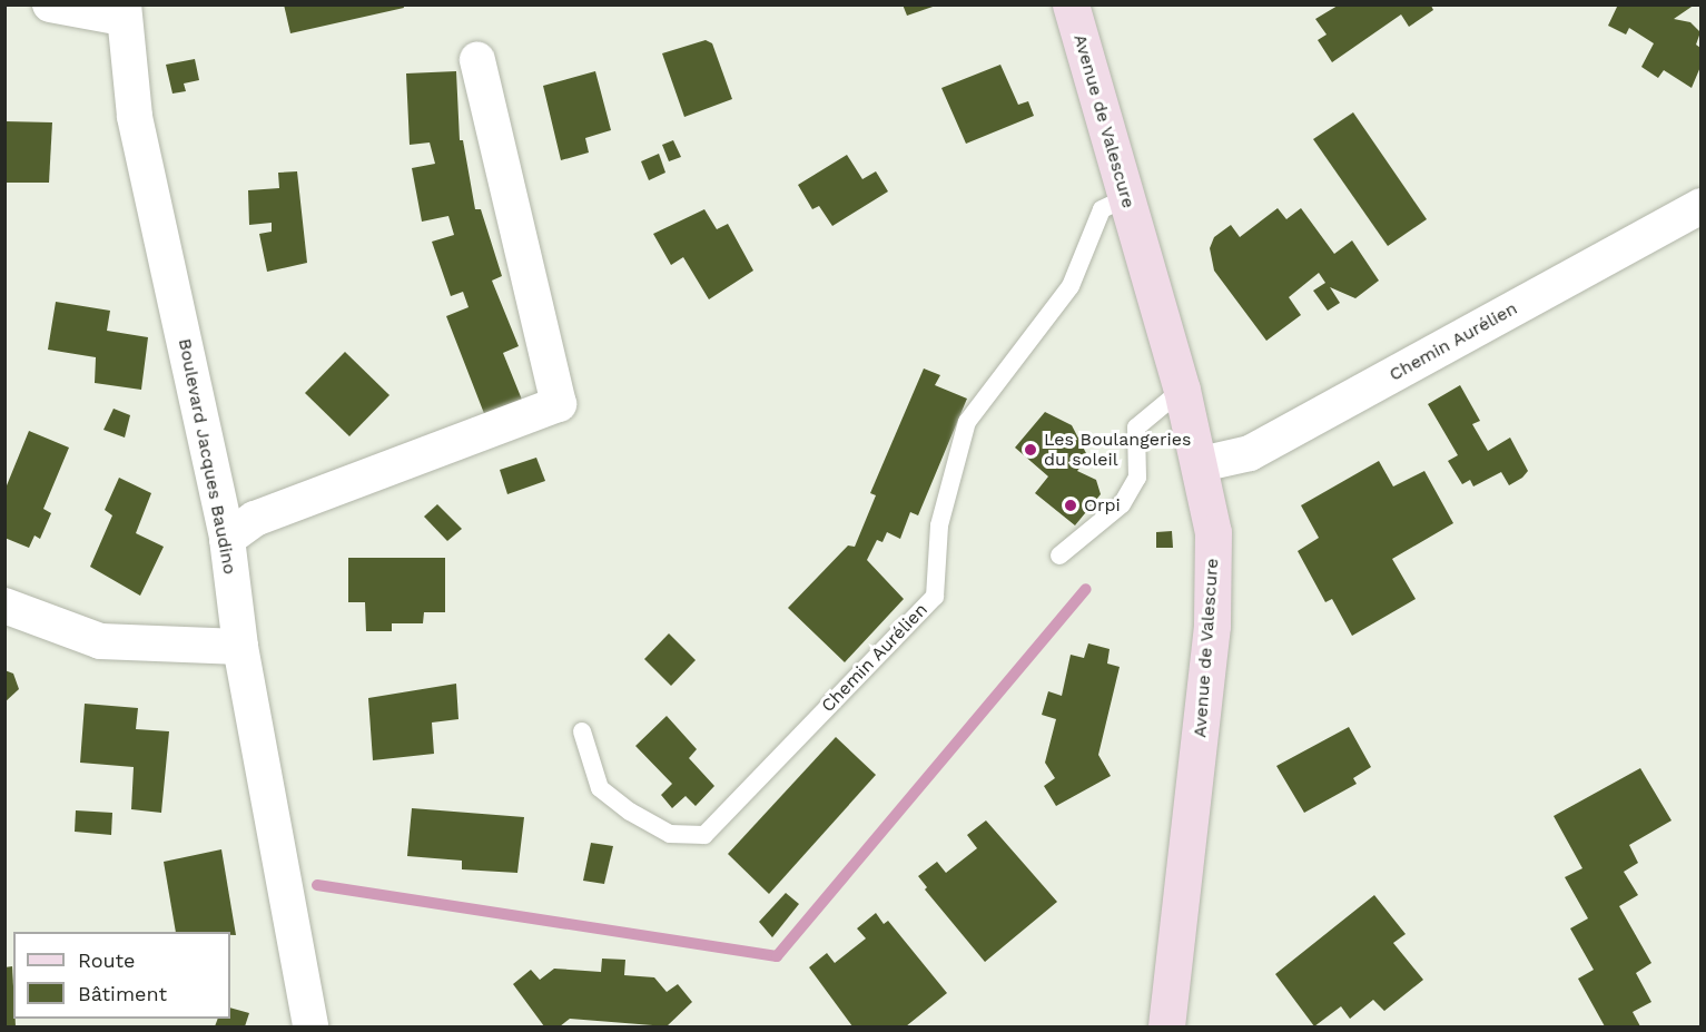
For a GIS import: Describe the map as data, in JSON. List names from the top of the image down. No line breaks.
{"streets":{"main road":["Avenue de Valescure"],"street":["Chemin Aurélien","Boulevard Jacques Baudino"]},"crossings":[["Avenue de Valescure","Chemin Aurélien"]],"places":["Les Boulangeries du soleil","Orpi"],"legend":["Route","Bâtiment"]}
